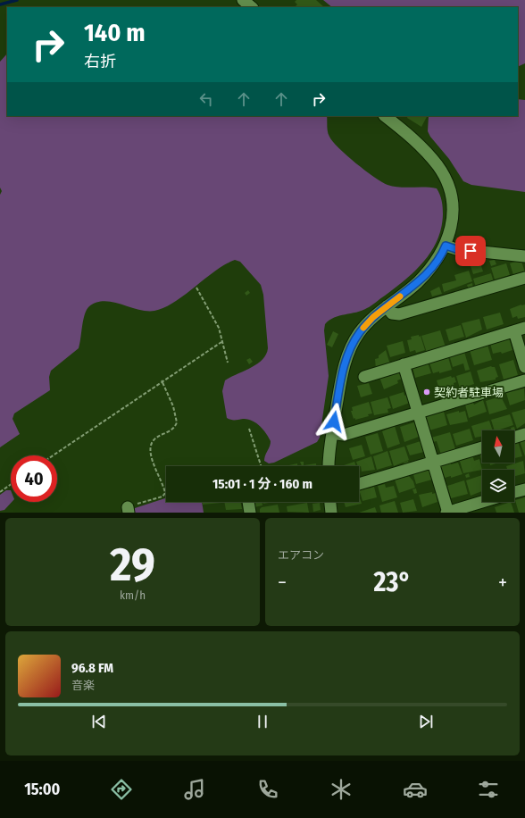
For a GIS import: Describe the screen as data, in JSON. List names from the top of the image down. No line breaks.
{"places":["契約者駐車場"],"north":"top","page":{"turn":["140 m","右折"],"limit":"40","trip":"15:01 · 1 分 · 160 m","tile":[["29","km/h"],"エアコン"],"heat":["−","23°","+"],"song":["96.8 FM","音楽"],"tabs":"15:00"}}
